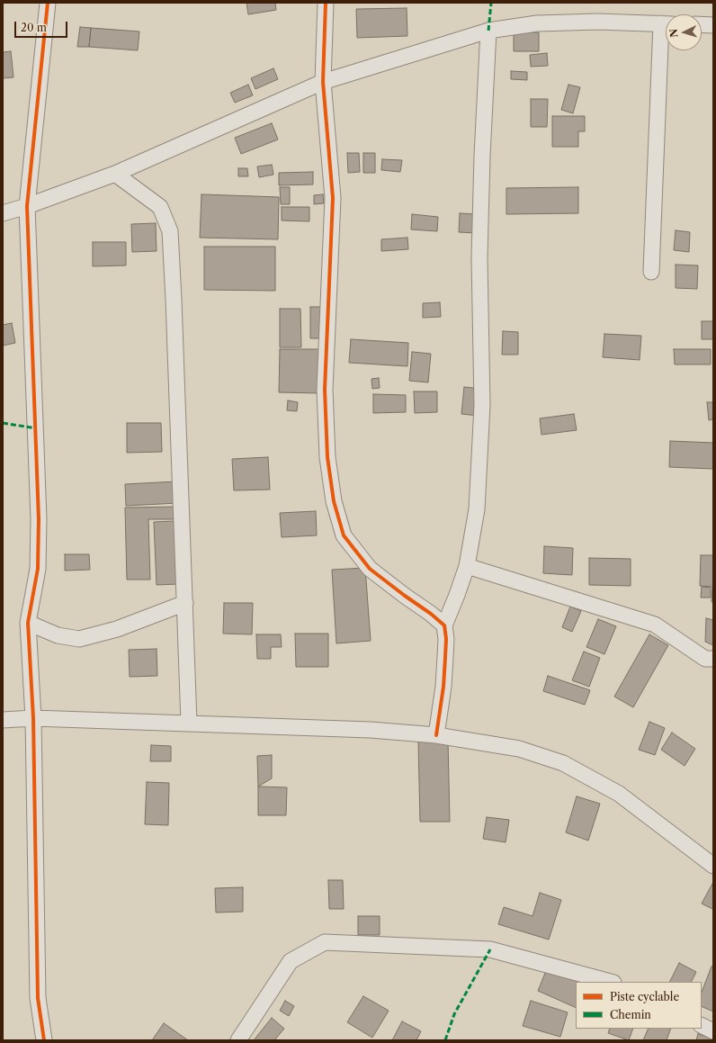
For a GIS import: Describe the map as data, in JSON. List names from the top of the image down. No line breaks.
{"legend":["Piste cyclable","Chemin"],"scale_bar":"20 m","north":"left"}
